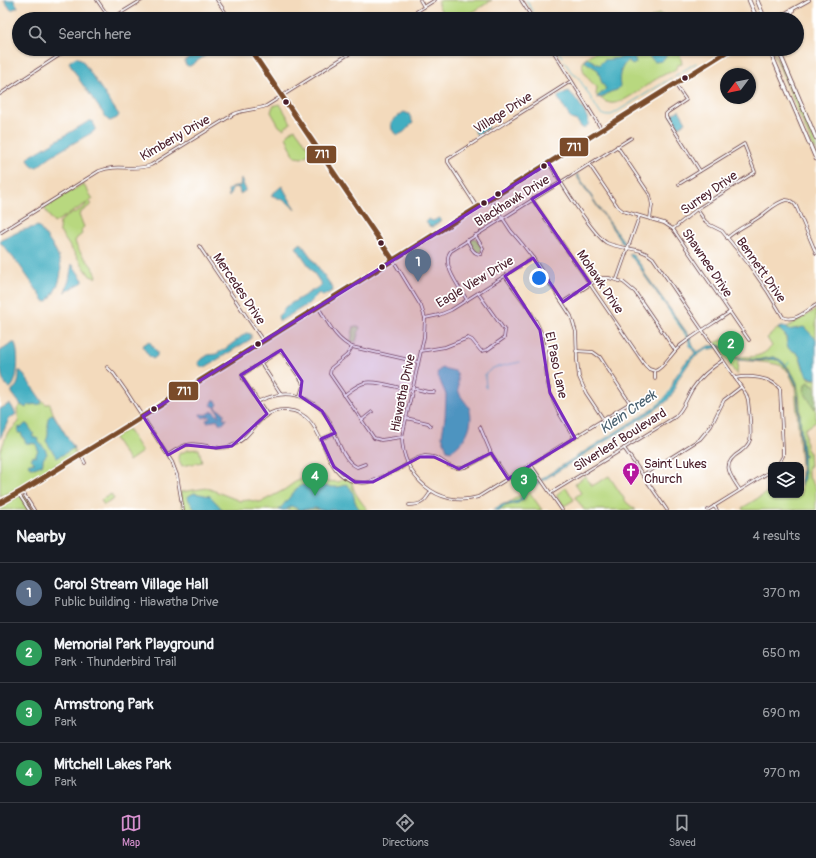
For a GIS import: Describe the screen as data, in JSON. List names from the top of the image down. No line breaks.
{"streets":{"street":["Village Drive","Kimberly Drive","Surrey Drive","Blackhawk Drive","Shawnee Drive","Bennett Drive","Eagle View Drive","Mohawk Drive","Mercedes Drive","El Paso Lane","Hiawatha Drive","Silverleaf Boulevard"]},"crossings":[["Kimberly Drive","Hiawatha Drive"],["Surrey Drive","Shawnee Drive"],["Surrey Drive","Bennett Drive"],["Blackhawk Drive","Shawnee Drive"],["Blackhawk Drive","Mohawk Drive"],["Eagle View Drive","El Paso Lane"],["Eagle View Drive","Hiawatha Drive"],["El Paso Lane","Hiawatha Drive"]],"water":["Klein Creek"],"places":{"church":["Saint Lukes Church"]},"lines":["transit line 711"],"north":"bottom left","page":{"search":"Search here","pins":["1","2","4","3"],"heading":["Nearby","4 results"],"list":[{"mark":"1","name":"Carol Stream Village Hall","note":"Public building · Hiawatha Drive","value":"370 m"},{"mark":"2","name":"Memorial Park Playground","note":"Park · Thunderbird Trail","value":"650 m"},{"mark":"3","name":"Armstrong Park","note":"Park","value":"690 m"},{"mark":"4","name":"Mitchell Lakes Park","note":"Park","value":"970 m"}],"nav":["Map","Directions","Saved"]}}
